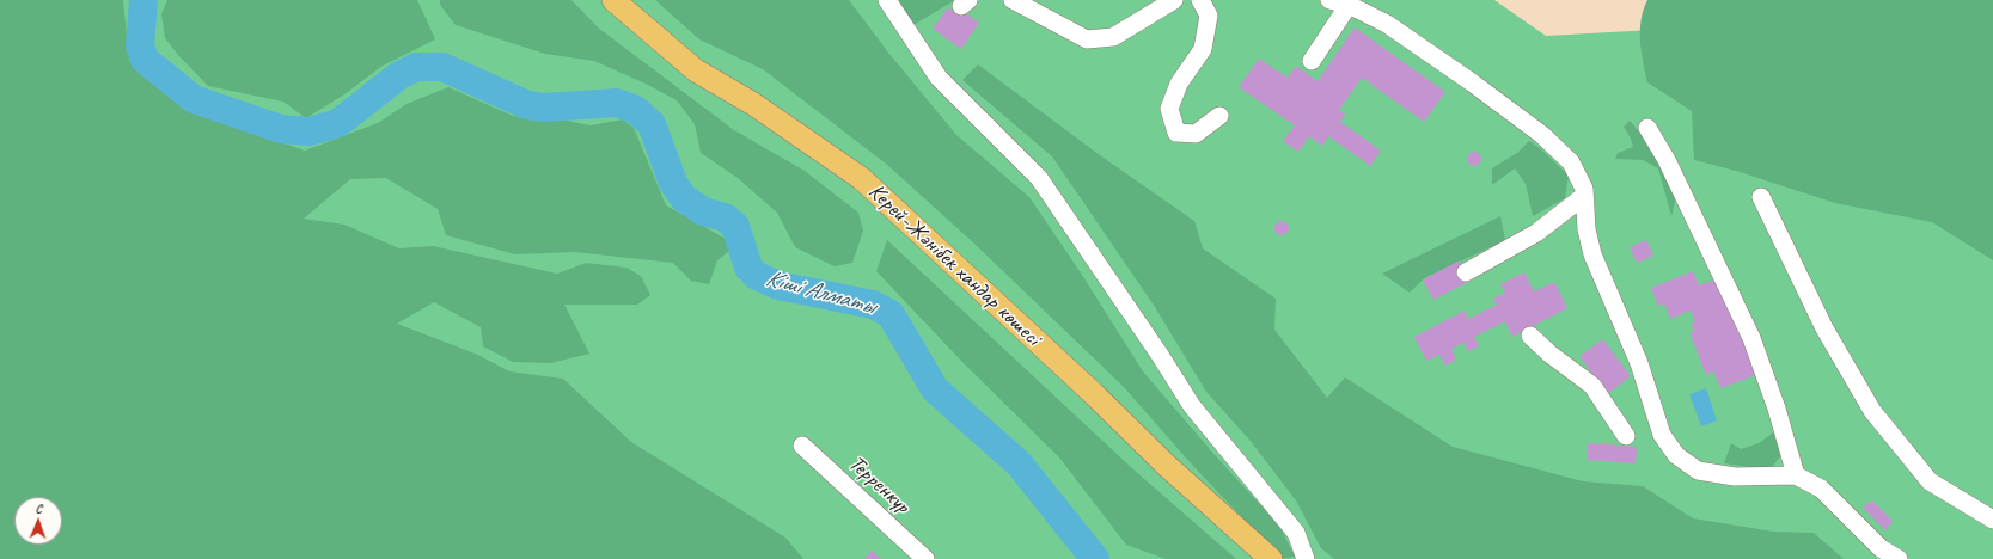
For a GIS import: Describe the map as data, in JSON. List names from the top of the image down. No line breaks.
{"streets":{"main road":["Керей-Жәнібек хандар көшесі"],"street":["Терренкур"]},"water":["Кіші Алматы"],"north":"top"}
